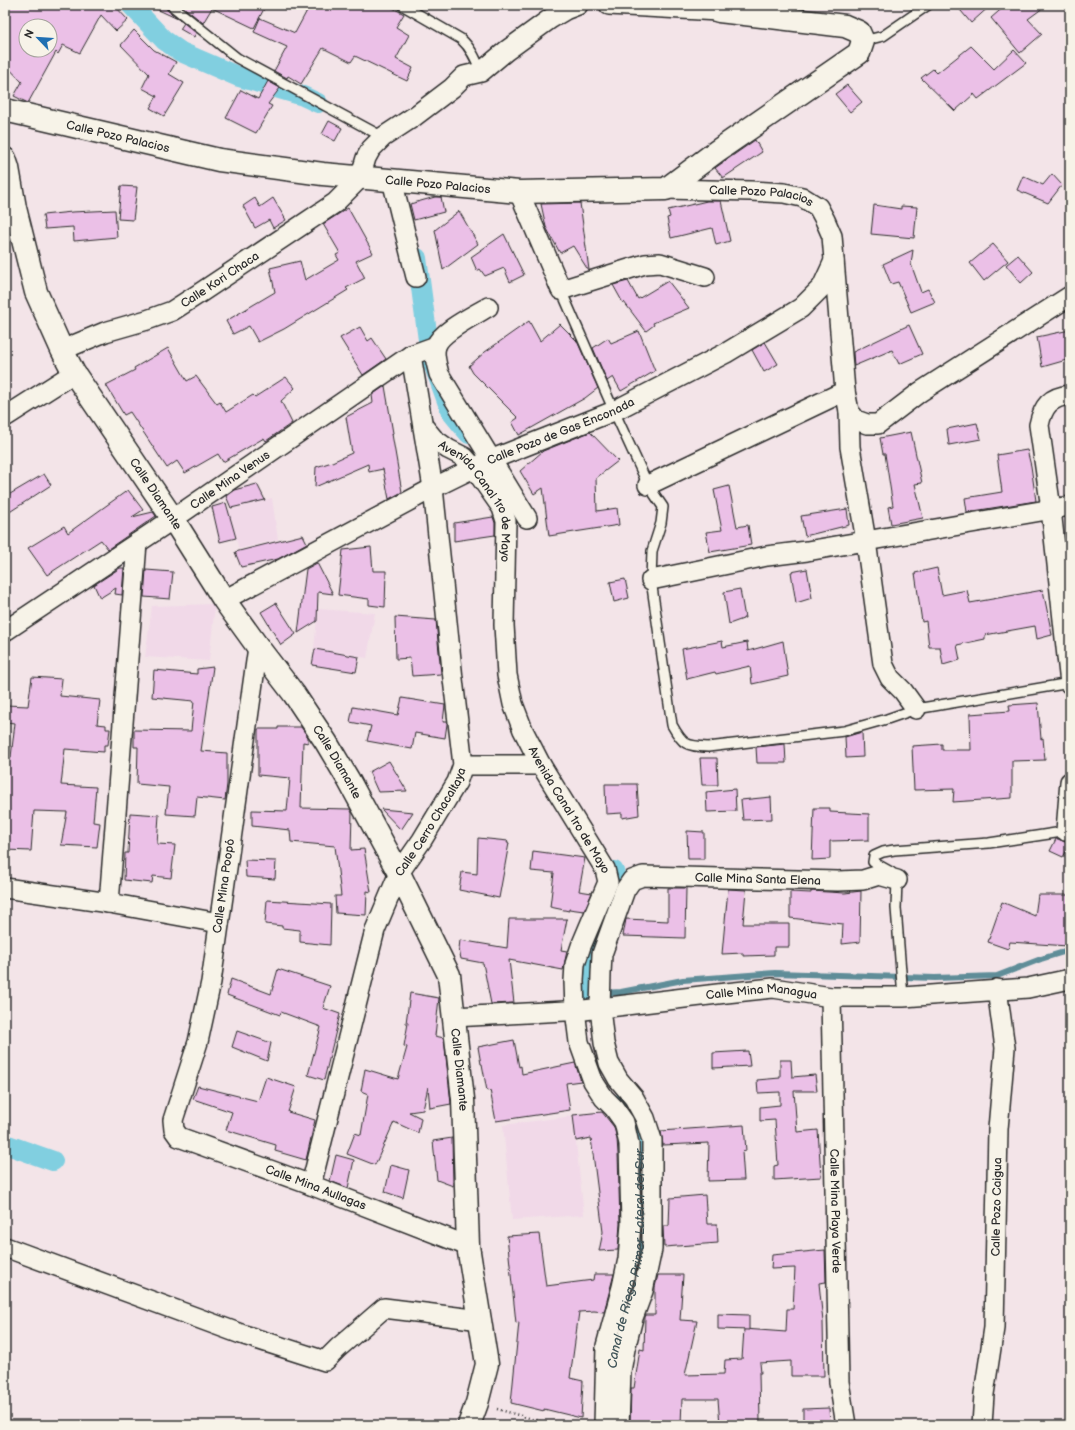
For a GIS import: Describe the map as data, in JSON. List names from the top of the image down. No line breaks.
{"streets":{"street":["Calle Pozo Palacios","Calle Kori Chaca","Calle Pozo de Gas Enconada","Calle Mina Venus","Calle Diamante","Avenida Canal 1ro de Mayo","Calle Cerro Chacaltaya","Calle Mina Santa Elena","Calle Mina Poopó","Calle Mina Managua","Calle Mina Aullagas","Calle Pozo Caigua","Calle Mina Playa Verde"]},"crossings":[["Calle Pozo Palacios","Calle Kori Chaca"],["Calle Pozo Palacios","Calle Pozo de Gas Enconada"],["Calle Kori Chaca","Calle Diamante"],["Calle Pozo de Gas Enconada","Calle Diamante"],["Calle Pozo de Gas Enconada","Avenida Canal 1ro de Mayo"],["Calle Pozo de Gas Enconada","Calle Cerro Chacaltaya"],["Calle Mina Venus","Calle Diamante"],["Calle Mina Venus","Calle Cerro Chacaltaya"],["Calle Diamante","Calle Cerro Chacaltaya"],["Calle Diamante","Calle Mina Poopó"],["Calle Diamante","Calle Mina Managua"],["Calle Diamante","Calle Mina Aullagas"],["Avenida Canal 1ro de Mayo","Calle Cerro Chacaltaya"],["Avenida Canal 1ro de Mayo","Calle Mina Managua"],["Calle Cerro Chacaltaya","Calle Mina Aullagas"],["Calle Mina Santa Elena","Calle Mina Managua"],["Calle Mina Poopó","Calle Mina Aullagas"],["Calle Mina Managua","Calle Pozo Caigua"],["Calle Mina Managua","Calle Mina Playa Verde"]],"water":["Canal de Riego Primer Lateral del Sur"],"north":"top left"}
